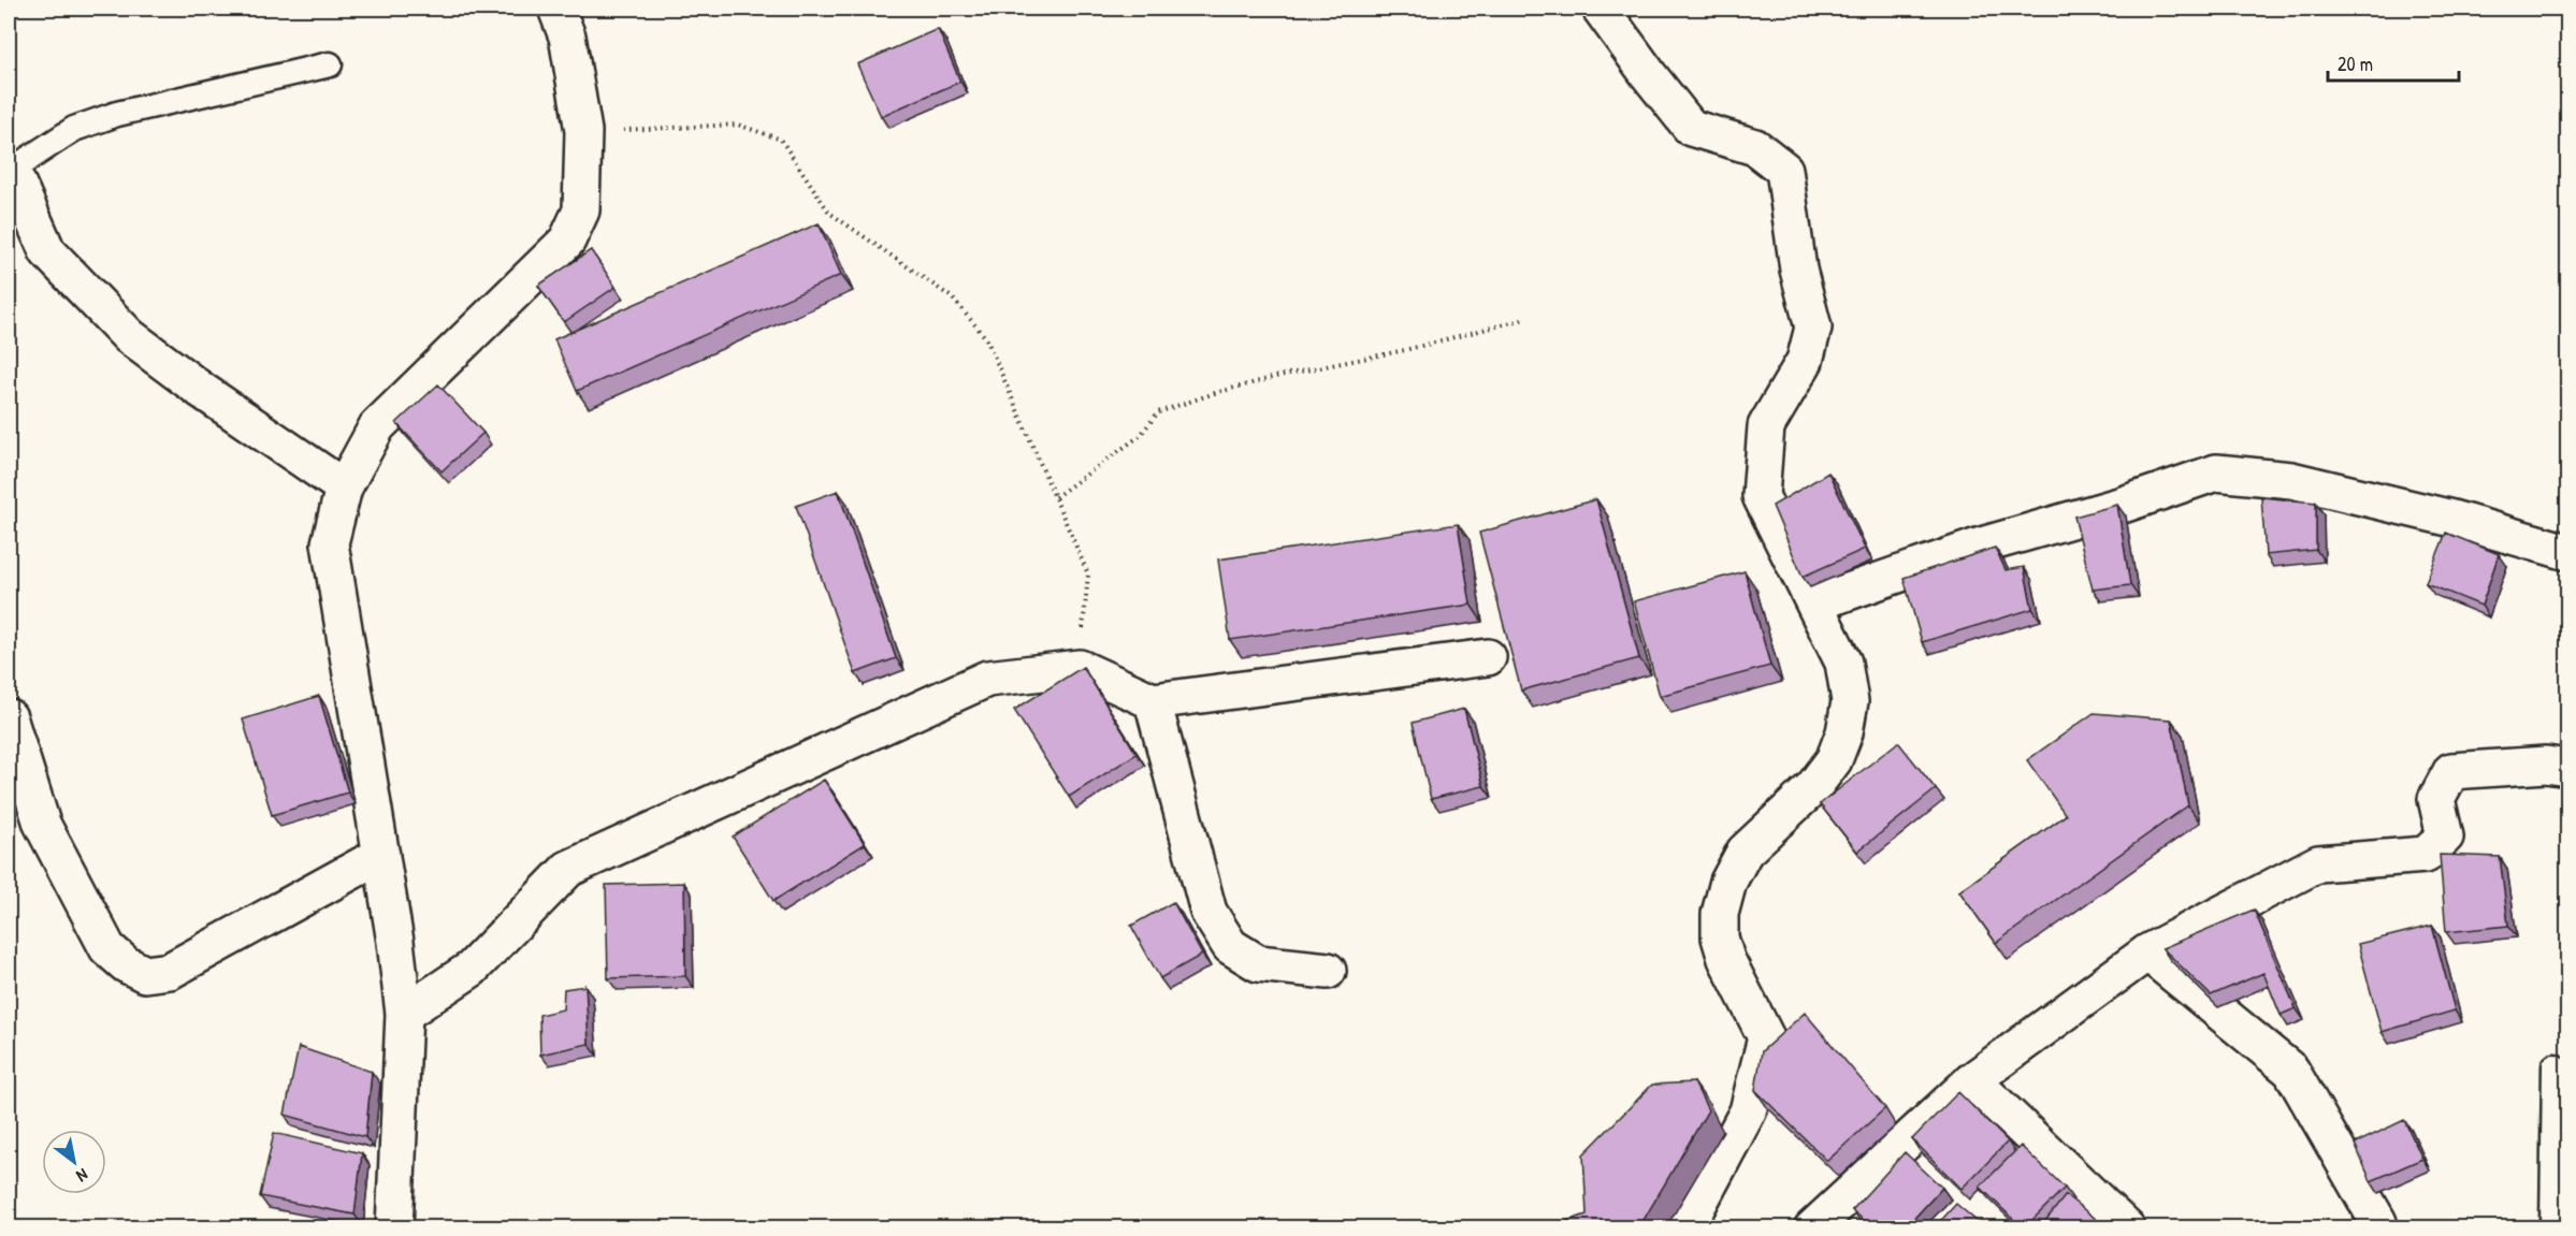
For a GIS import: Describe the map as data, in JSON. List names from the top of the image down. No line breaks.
{"scale_bar":"20 m","north":"bottom right"}
